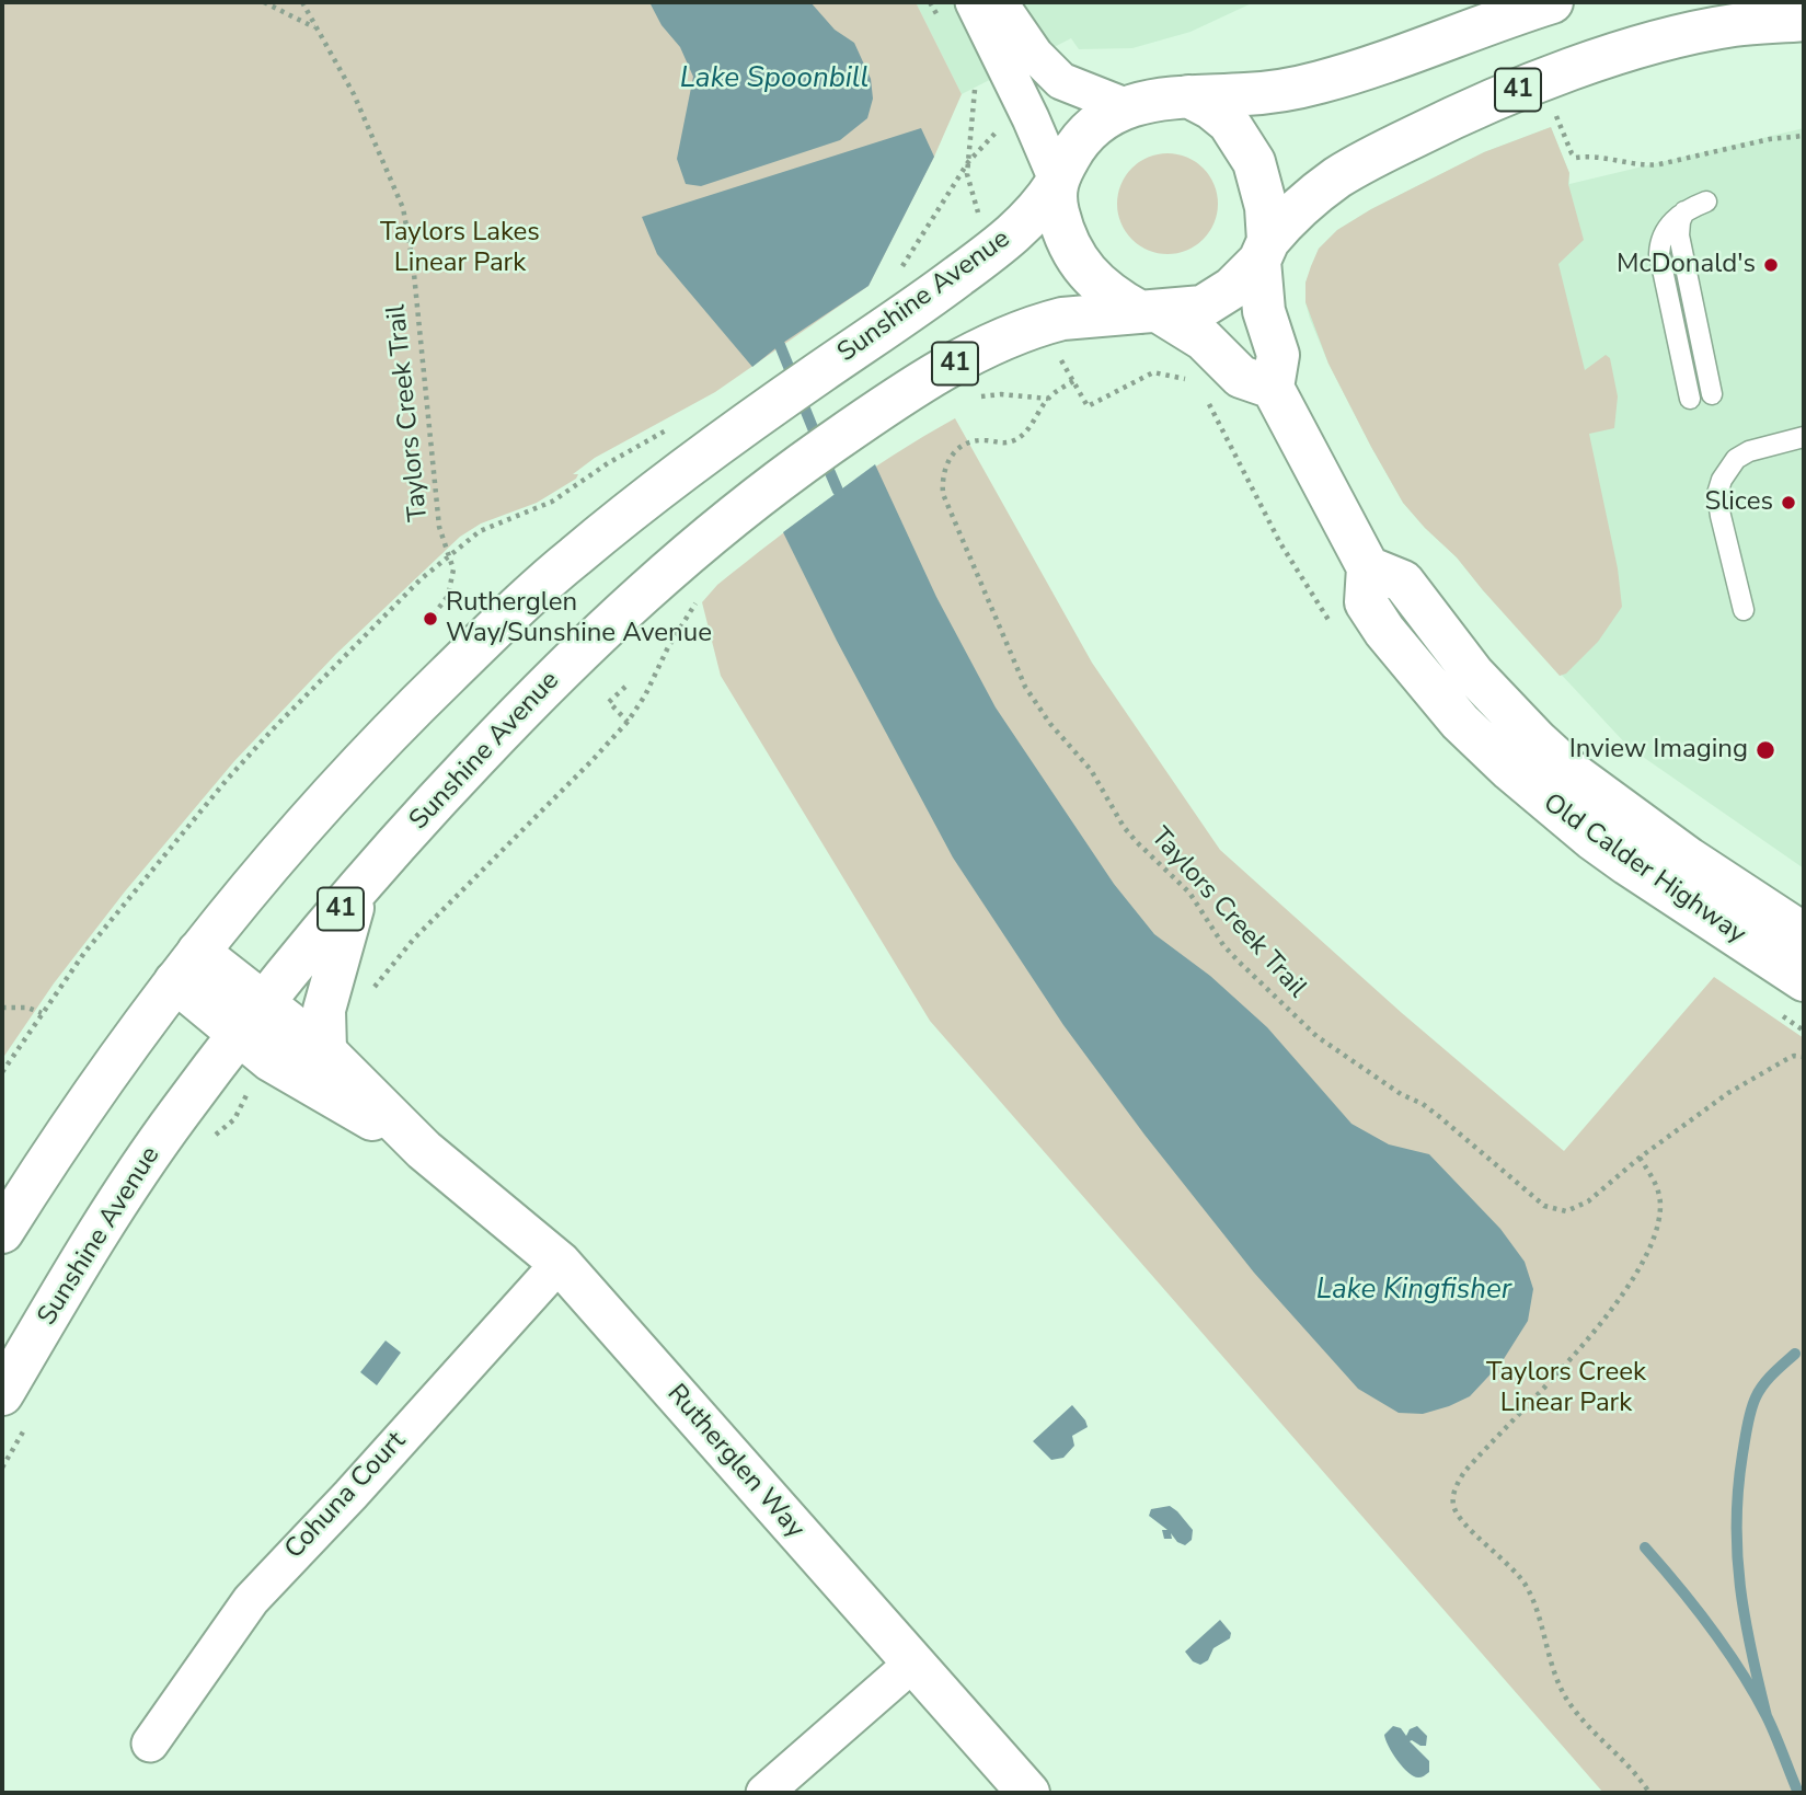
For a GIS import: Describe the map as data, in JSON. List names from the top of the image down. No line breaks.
{"streets":{"main road":["41","Sunshine Avenue","Old Calder Highway","Rutherglen Way"],"street":["Cohuna Court"],"path":["Taylors Creek Trail"]},"crossings":[["41","Sunshine Avenue"],["Sunshine Avenue","Rutherglen Way"],["Rutherglen Way","Cohuna Court"]],"water":["Lake Spoonbill","Lake Kingfisher"],"parks":["Taylors Lakes Linear Park","Taylors Creek Linear Park"],"places":["McDonald's","Slices","Rutherglen Way/Sunshine Avenue","Inview Imaging"]}
